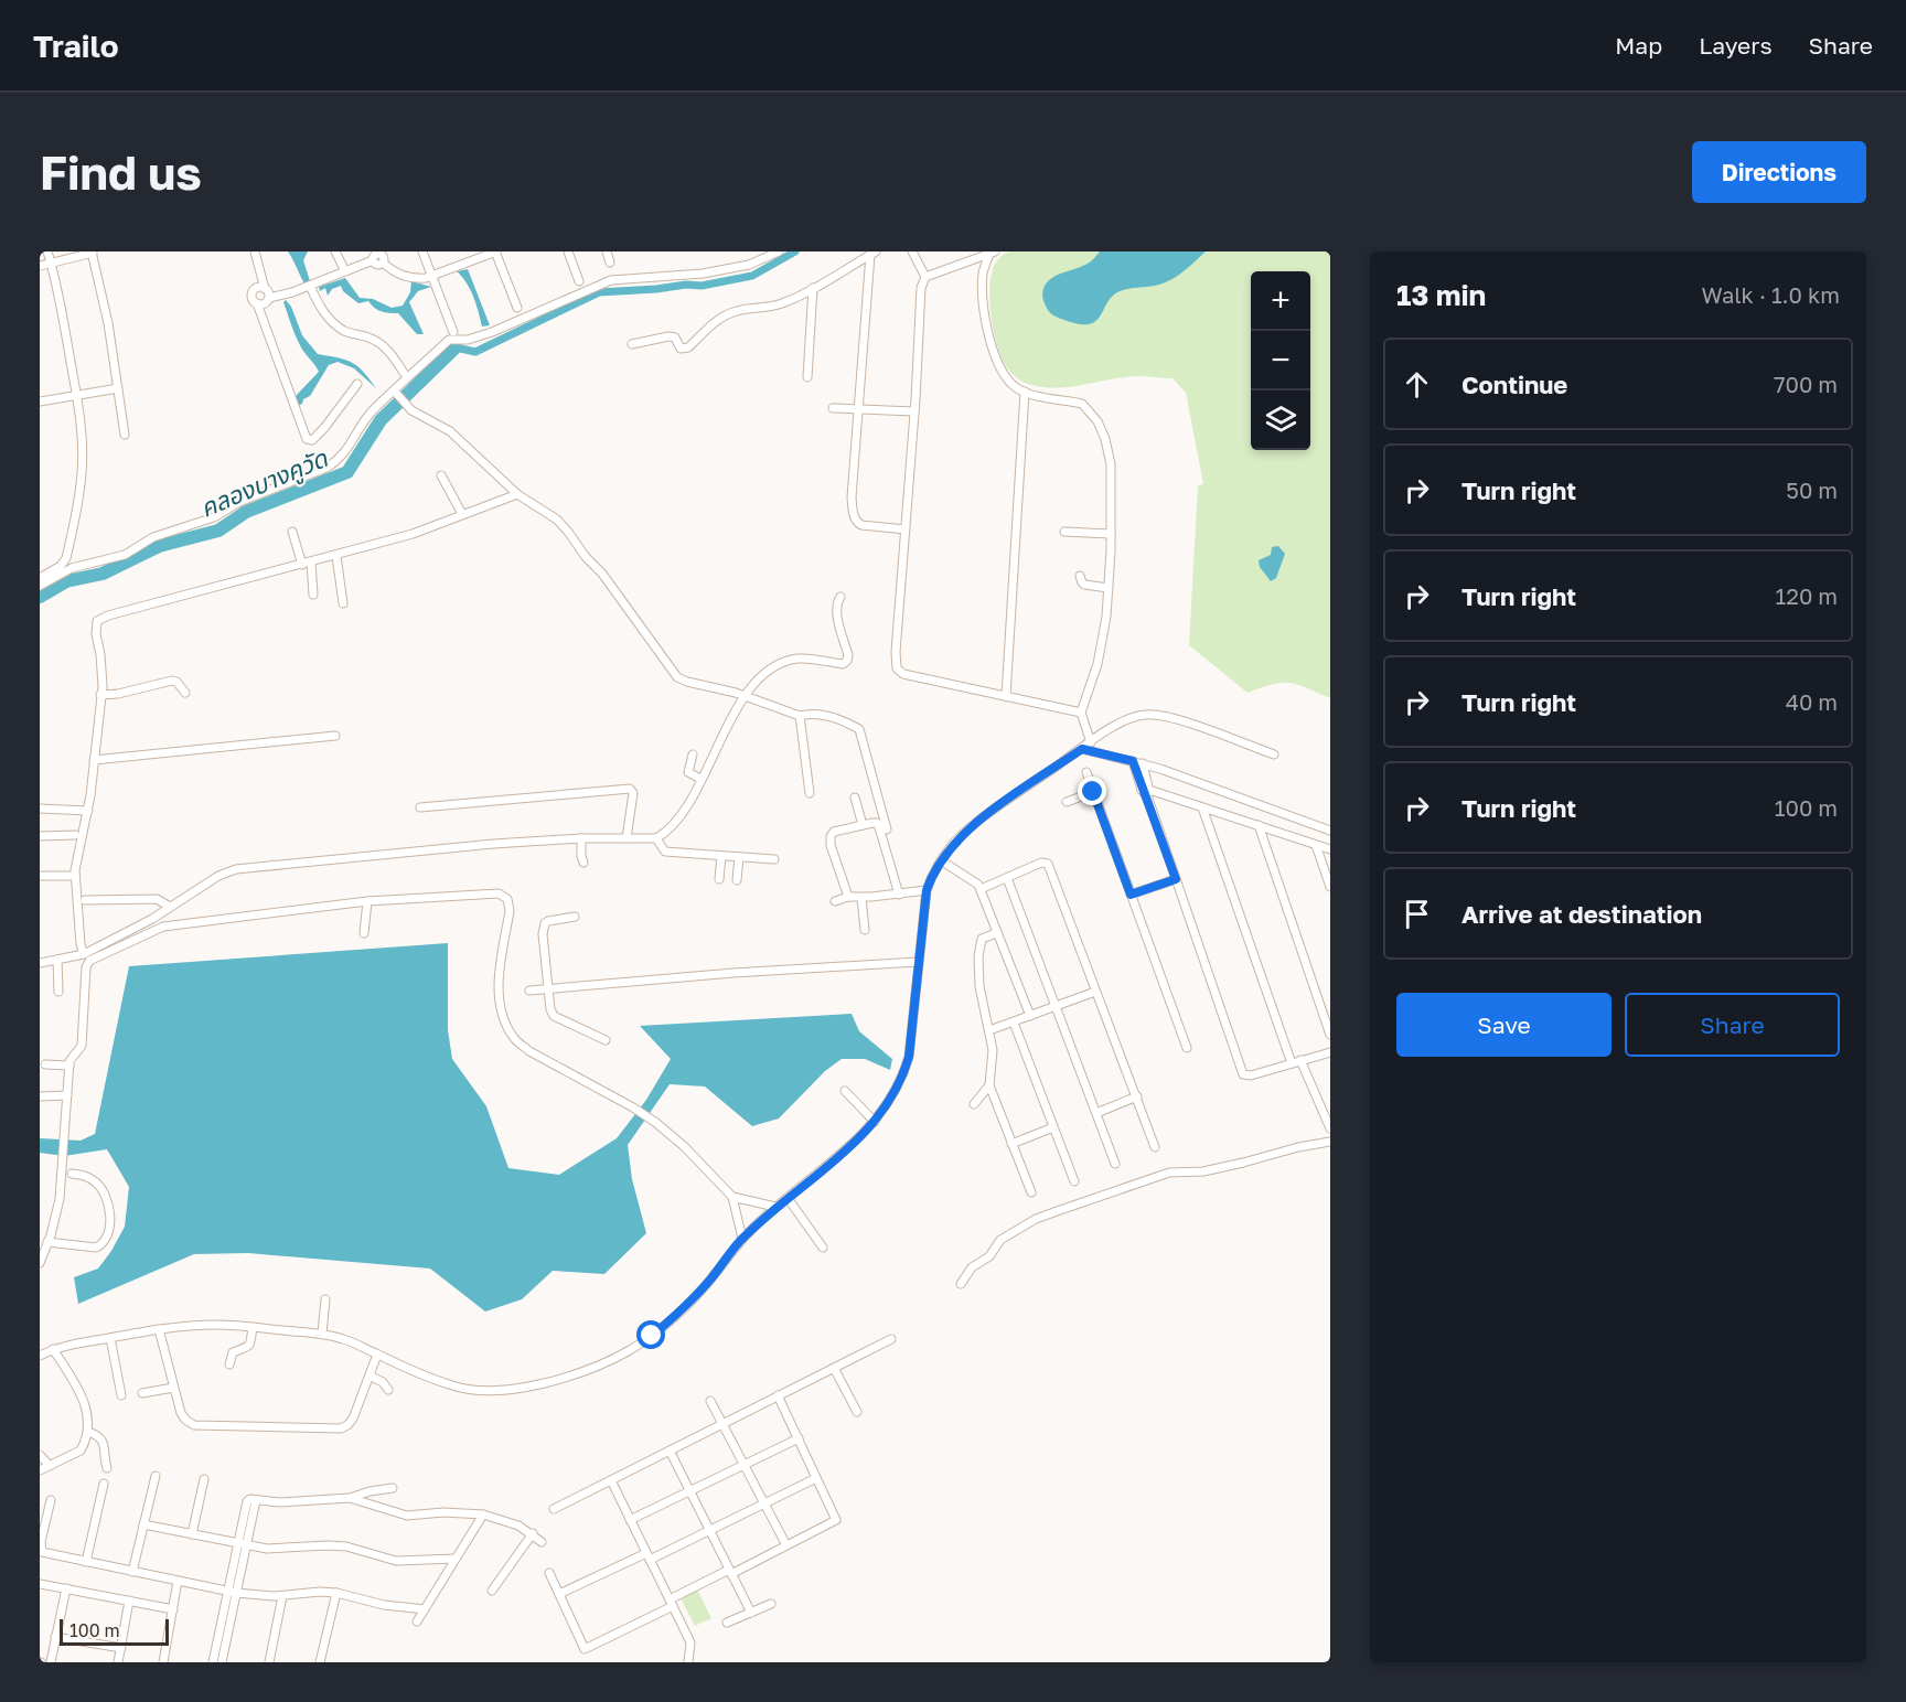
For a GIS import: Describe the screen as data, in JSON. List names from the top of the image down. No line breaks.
{"water":["คลองบางคูวัด"],"scale_bar":"100 m","page":{"header":"Trailo","nav":["Map","Layers","Share"],"buttons":["Directions",["Save","Share"]],"title":"Find us","heading":["13 min","Walk · 1.0 km"],"map_buttons":["+","−"],"list":[["Continue","700 m"],["Turn right","50 m"],["Turn right","120 m"],["Turn right","40 m"],["Turn right","100 m"],"Arrive at destination"],"scale":"100 m"}}
